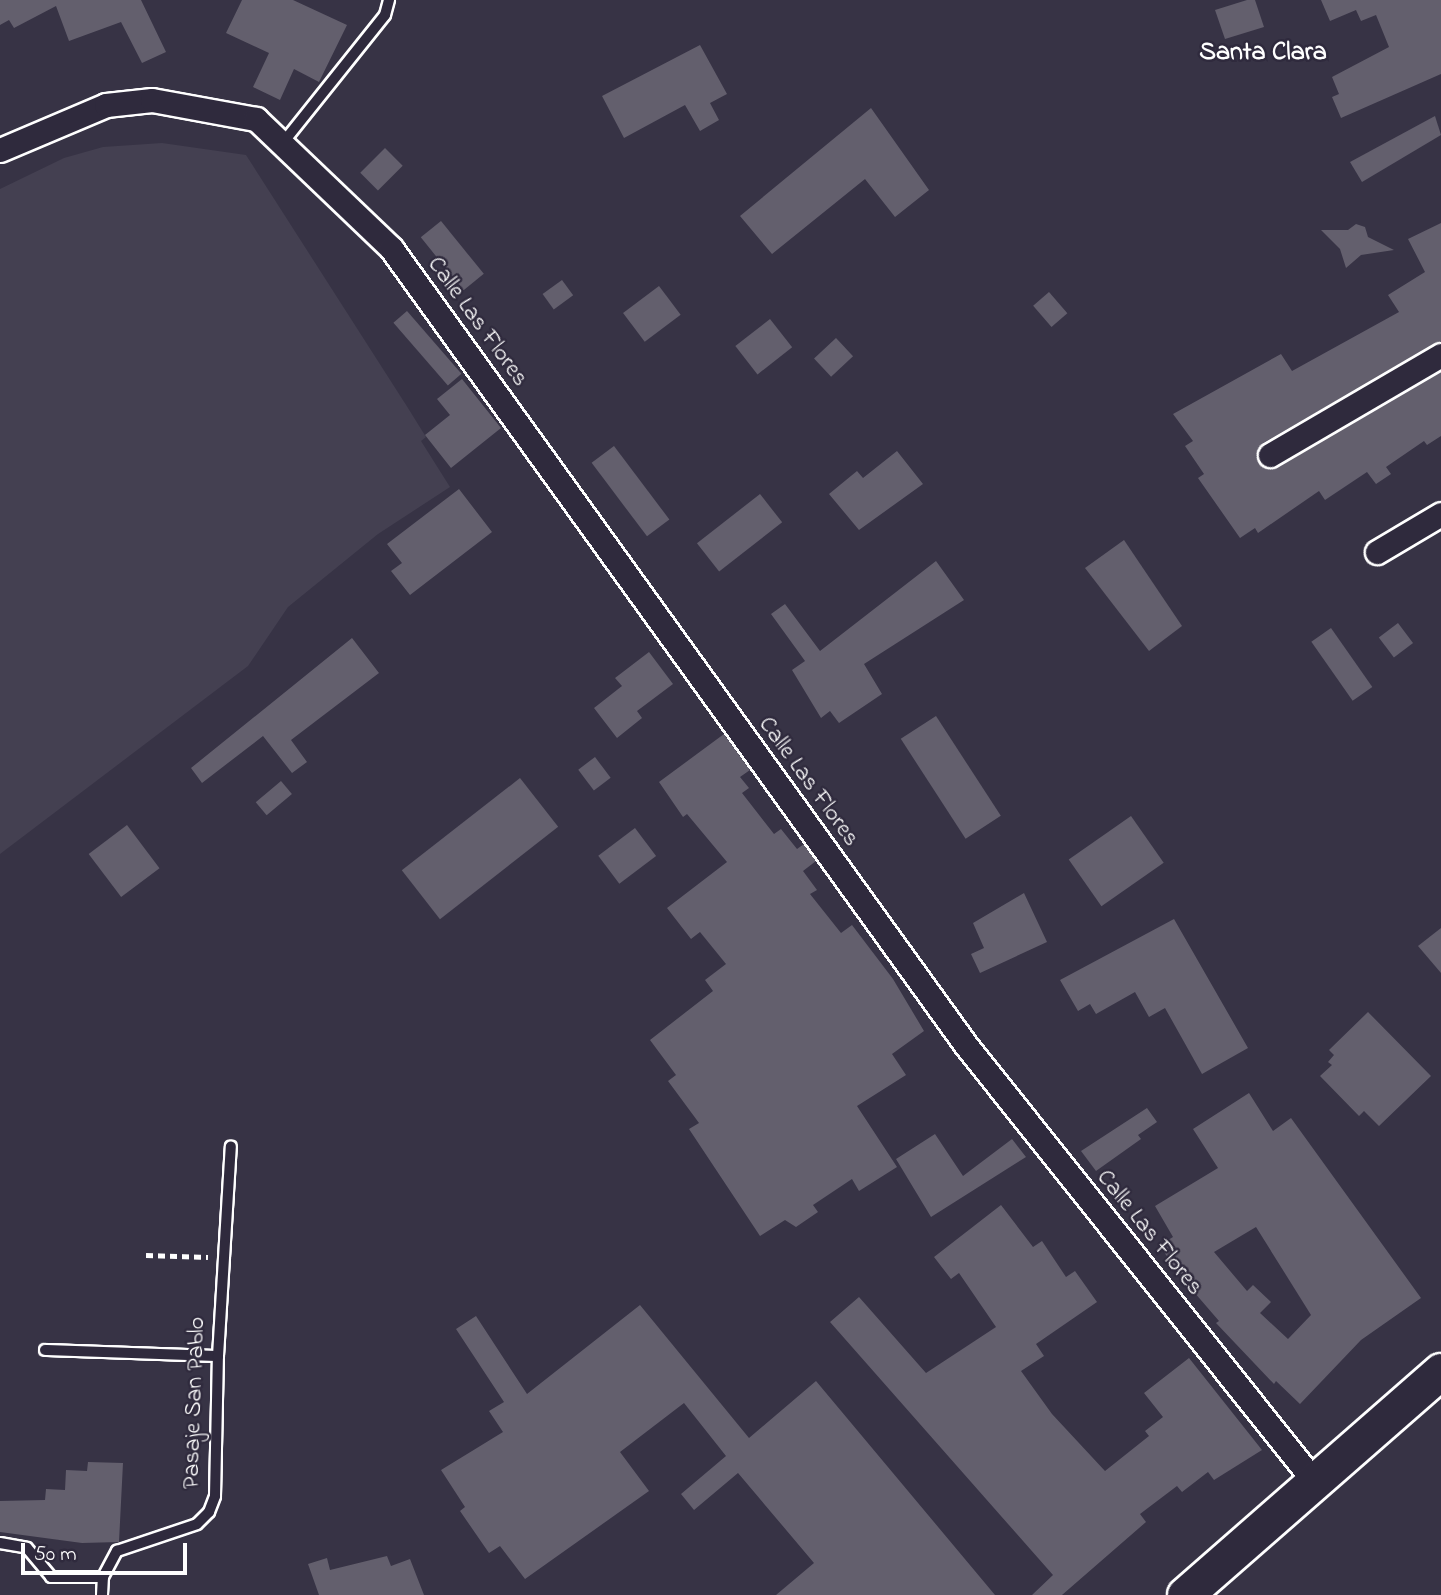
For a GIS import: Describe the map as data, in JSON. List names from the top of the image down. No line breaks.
{"streets":{"street":["Calle Las Flores"],"lane":["Pasaje San Pablo"]},"districts":["Santa Clara"],"scale_bar":"50 m"}
